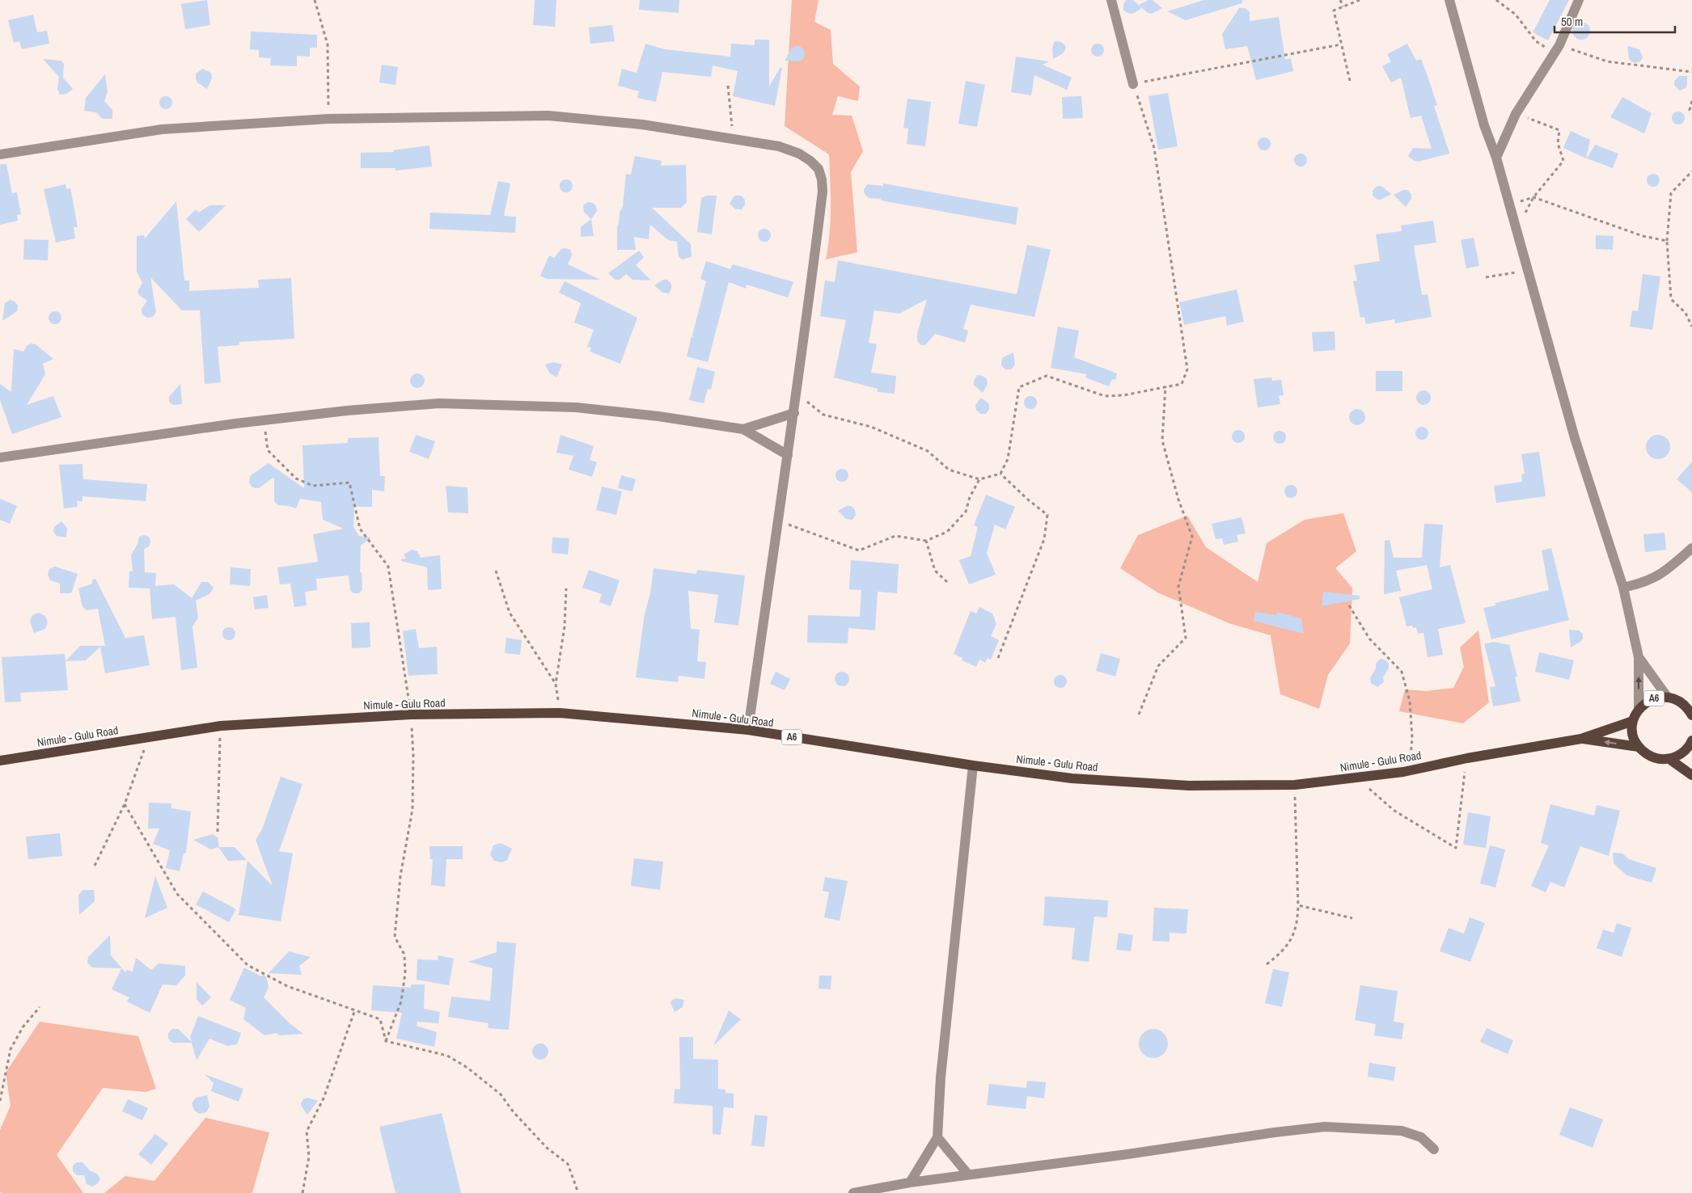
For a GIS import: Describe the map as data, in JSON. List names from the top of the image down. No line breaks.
{"streets":{"main road":["A6","Nimule - Gulu Road"]},"crossings":[["A6","Nimule - Gulu Road"]],"scale_bar":"50 m"}
